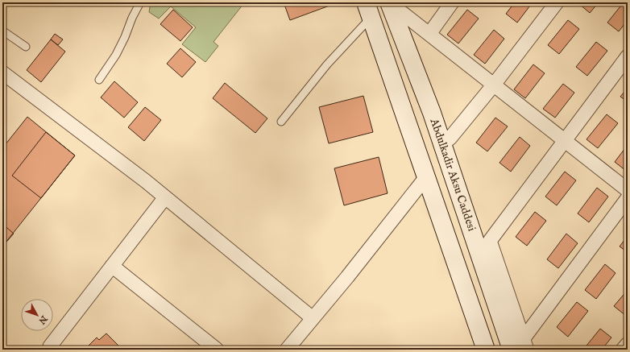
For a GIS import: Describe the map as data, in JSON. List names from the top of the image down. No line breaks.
{"streets":{"main road":["Abdulkadir Aksu Caddesi"]},"north":"bottom right"}
